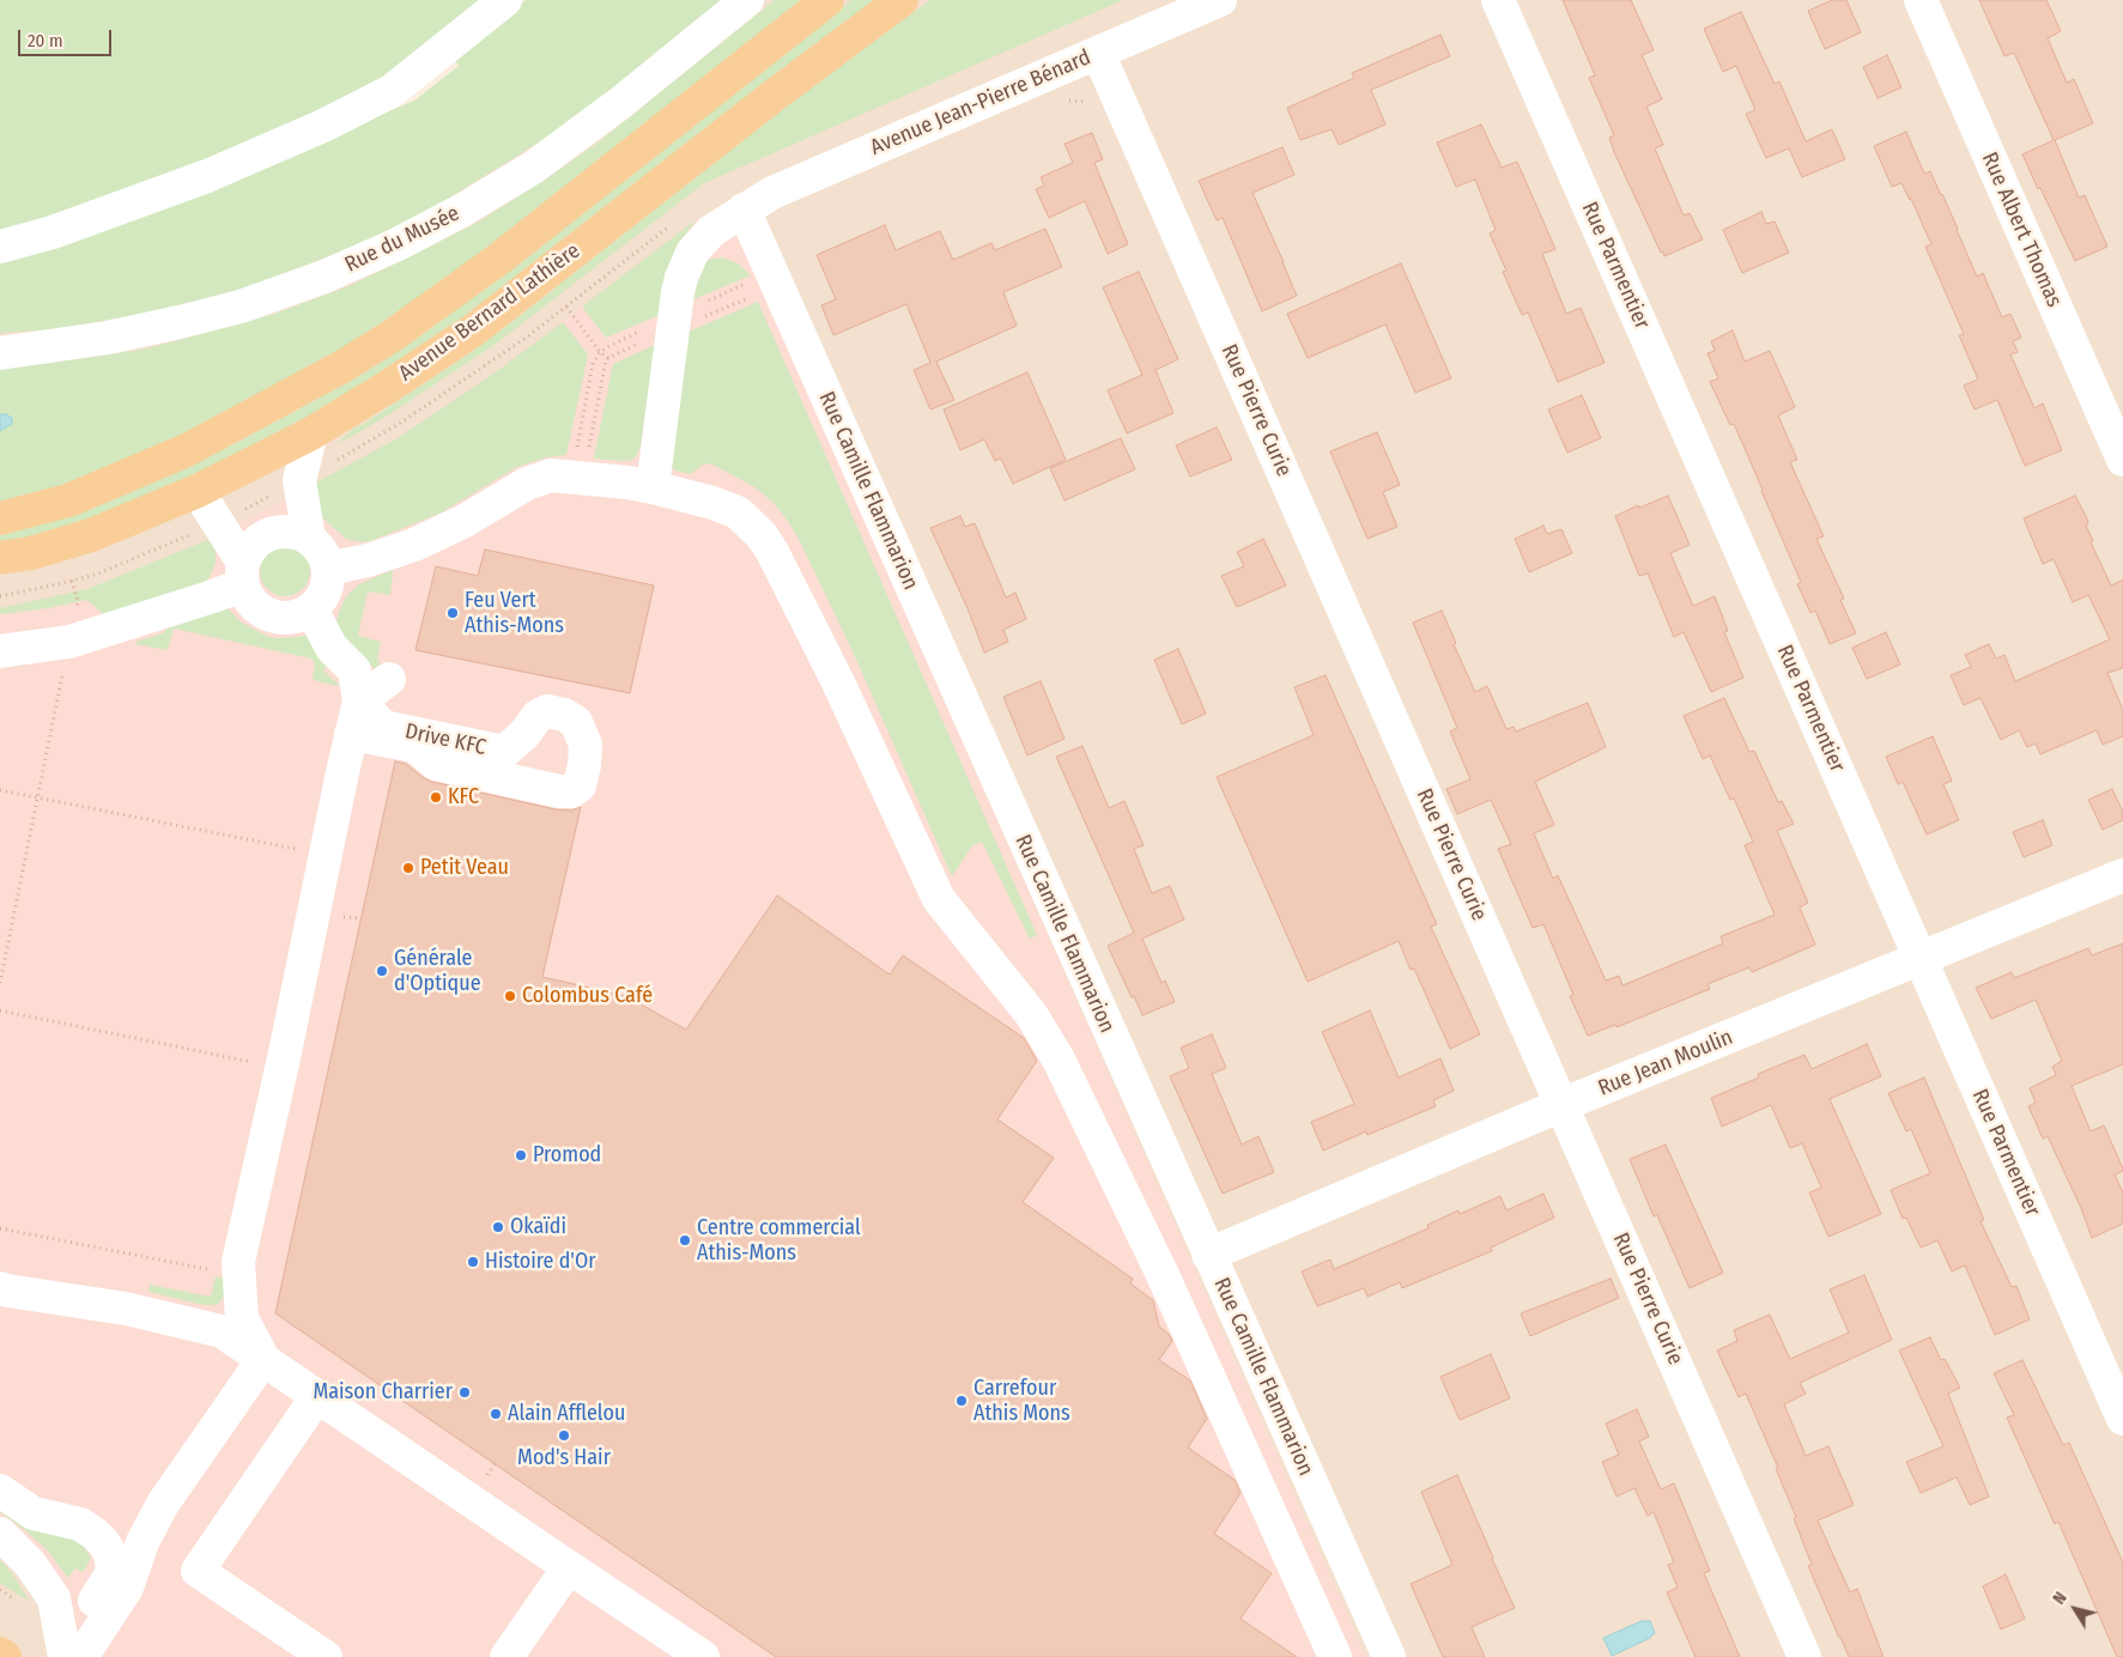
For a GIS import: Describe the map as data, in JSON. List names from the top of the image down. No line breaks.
{"streets":{"main road":["Avenue Bernard Lathière"],"street":["Avenue Jean-Pierre Bénard","Rue Albert Thomas","Rue du Musée","Rue Parmentier","Rue Pierre Curie","Rue Camille Flammarion","Drive KFC","Rue Jean Moulin"]},"crossings":[["Avenue Jean-Pierre Bénard","Rue Pierre Curie"],["Avenue Jean-Pierre Bénard","Rue Camille Flammarion"],["Rue Parmentier","Rue Jean Moulin"],["Rue Pierre Curie","Rue Jean Moulin"],["Rue Camille Flammarion","Rue Jean Moulin"]],"places":["Feu Vert Athis-Mons","KFC","Petit Veau","Générale d'Optique","Colombus Café","Promod","Okaïdi","Centre commercial Athis-Mons","Histoire d'Or","Maison Charrier","Carrefour Athis Mons","Alain Afflelou","Mod's Hair"],"scale_bar":"20 m","north":"top left"}
